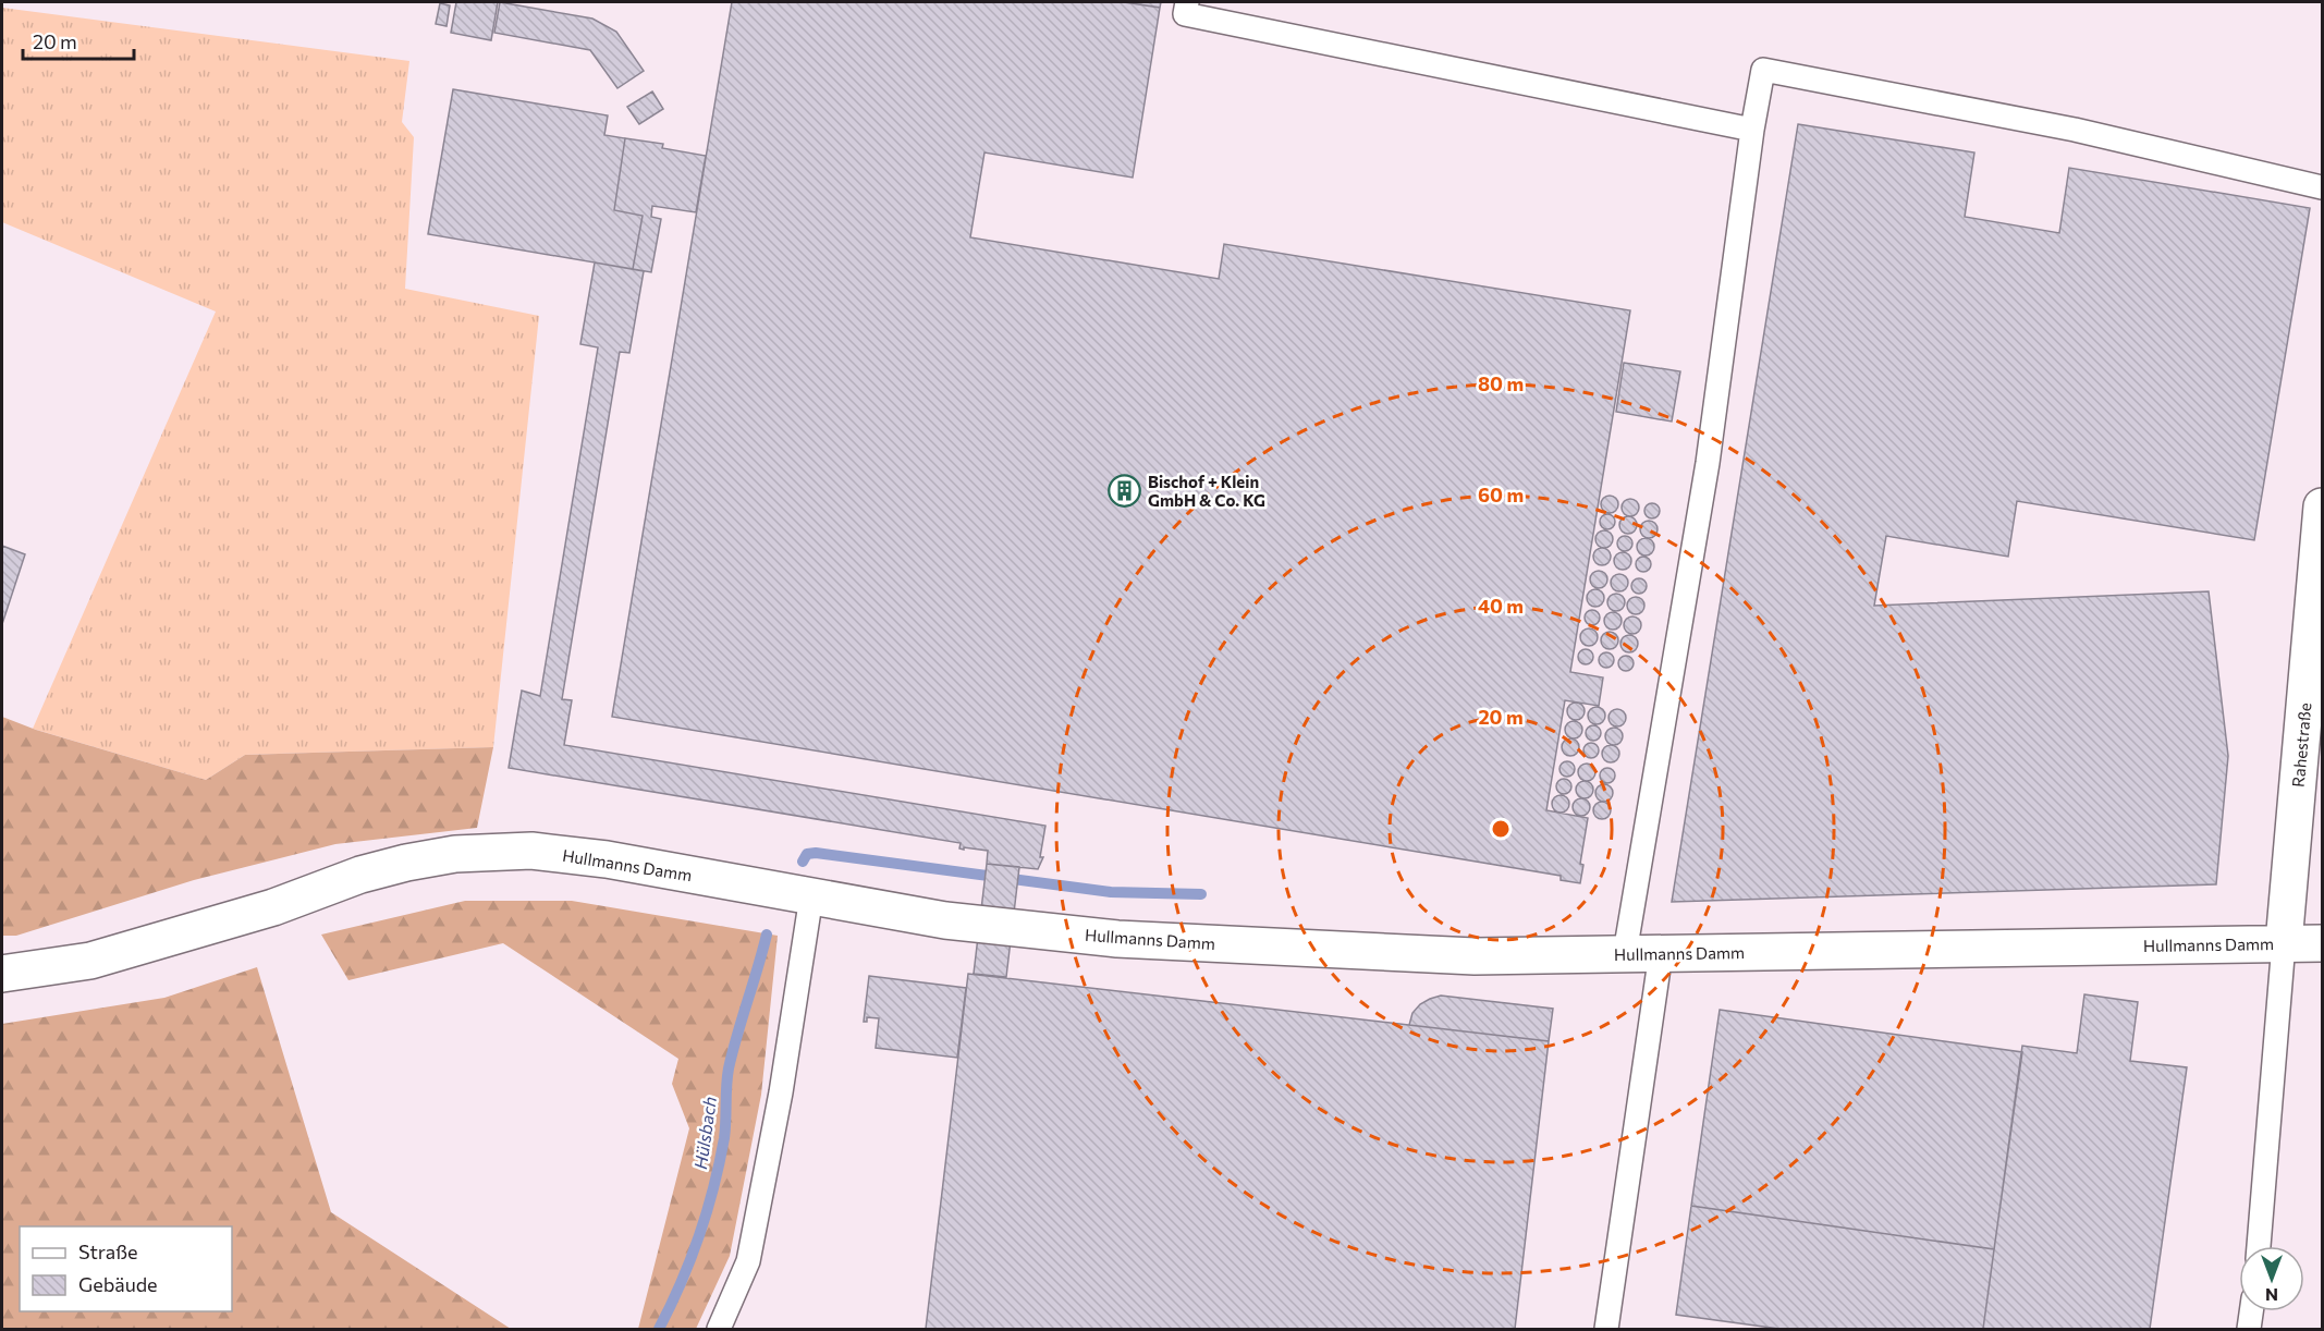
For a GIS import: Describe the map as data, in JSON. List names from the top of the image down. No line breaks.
{"streets":{"street":["Rahestraße","Hullmanns Damm"]},"crossings":[["Rahestraße","Hullmanns Damm"]],"water":["Hülsbach"],"places":{"building":["Bischof + Klein GmbH & Co. KG"]},"legend":["Straße","Gebäude"],"scale_bar":"20 m","north":"bottom","rings":["80 m","60 m","40 m","20 m"]}
